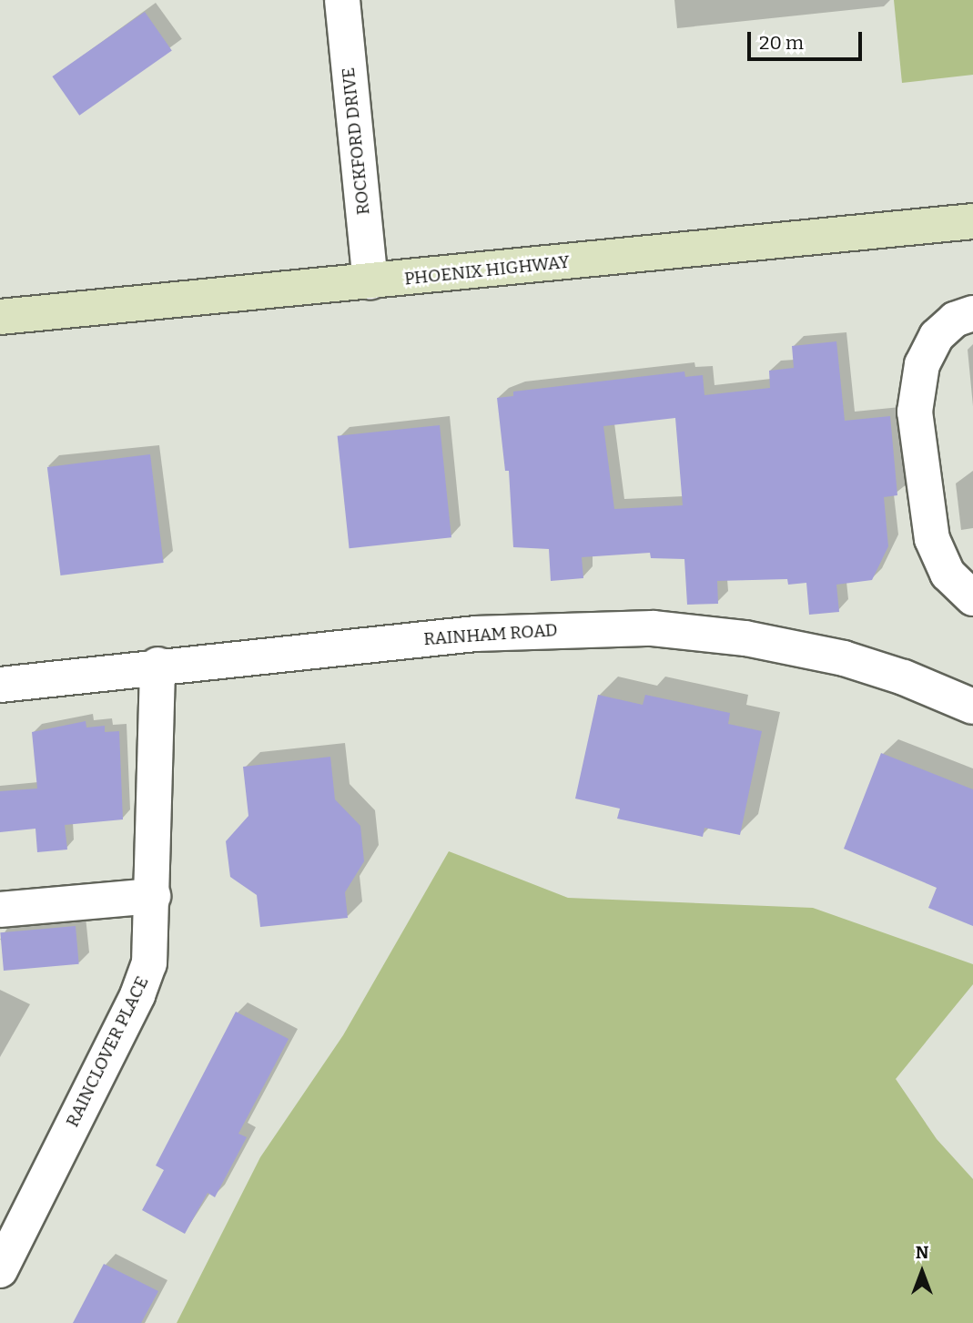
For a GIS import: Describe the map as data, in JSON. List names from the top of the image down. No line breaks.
{"streets":{"main road":["PHOENIX HIGHWAY"],"street":["ROCKFORD DRIVE","RAINHAM ROAD","RAINCLOVER PLACE"]},"crossings":[["ROCKFORD DRIVE","PHOENIX HIGHWAY"],["RAINHAM ROAD","RAINCLOVER PLACE"]],"scale_bar":"20 m","north":"top"}
